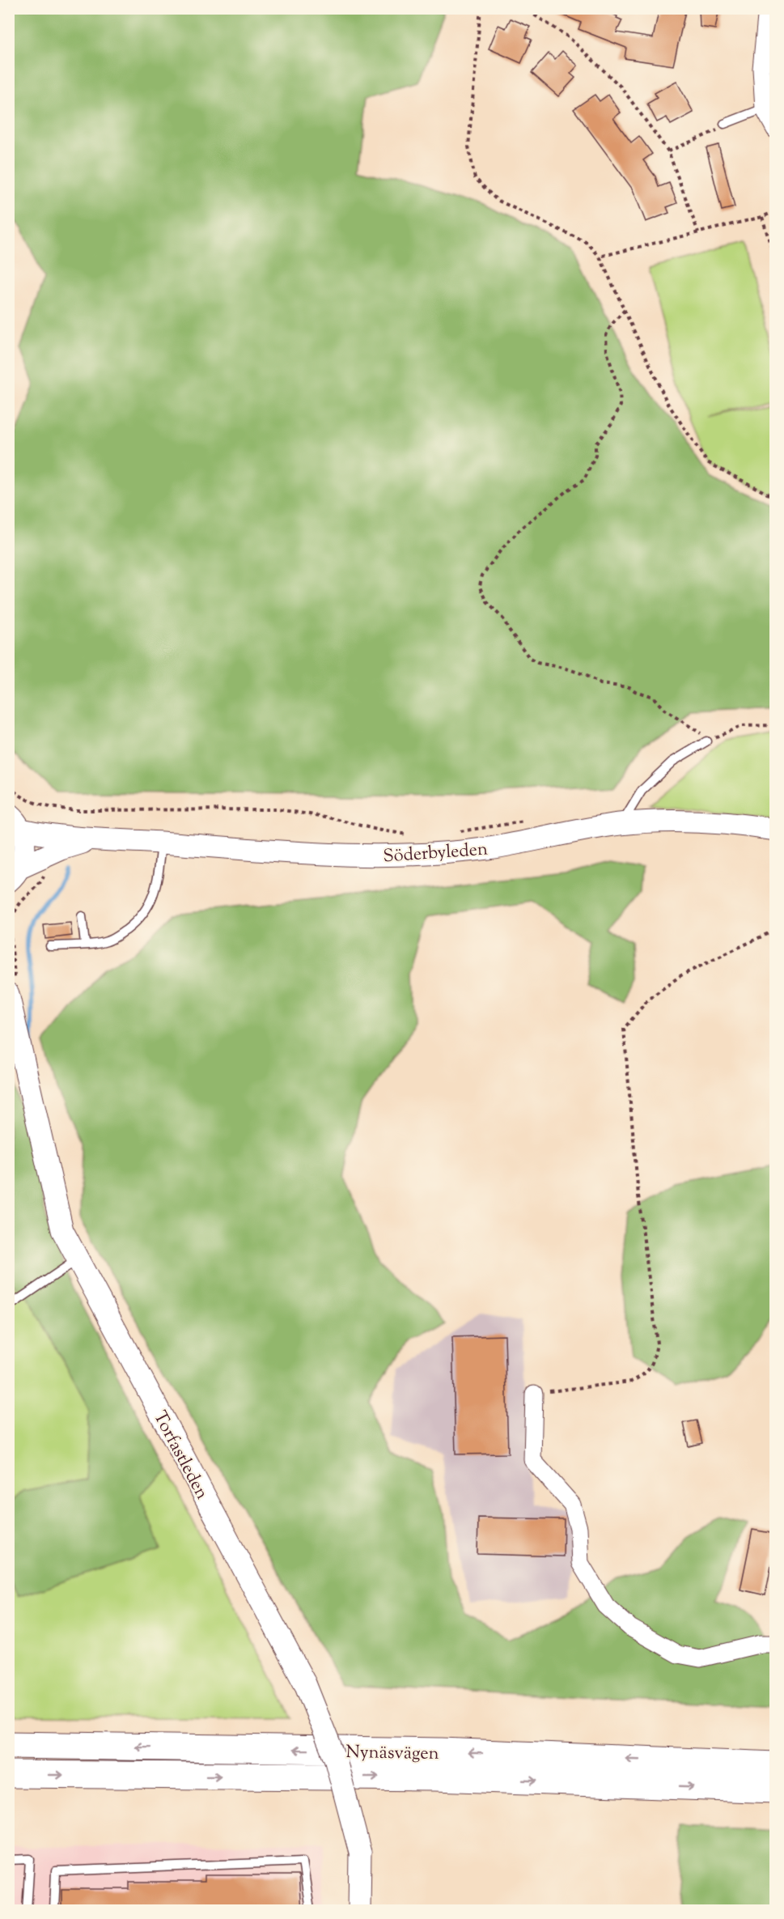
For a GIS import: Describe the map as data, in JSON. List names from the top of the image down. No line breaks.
{"streets":{"highway":["Nynäsvägen"],"street":["Söderbyleden","Torfastleden"]}}
